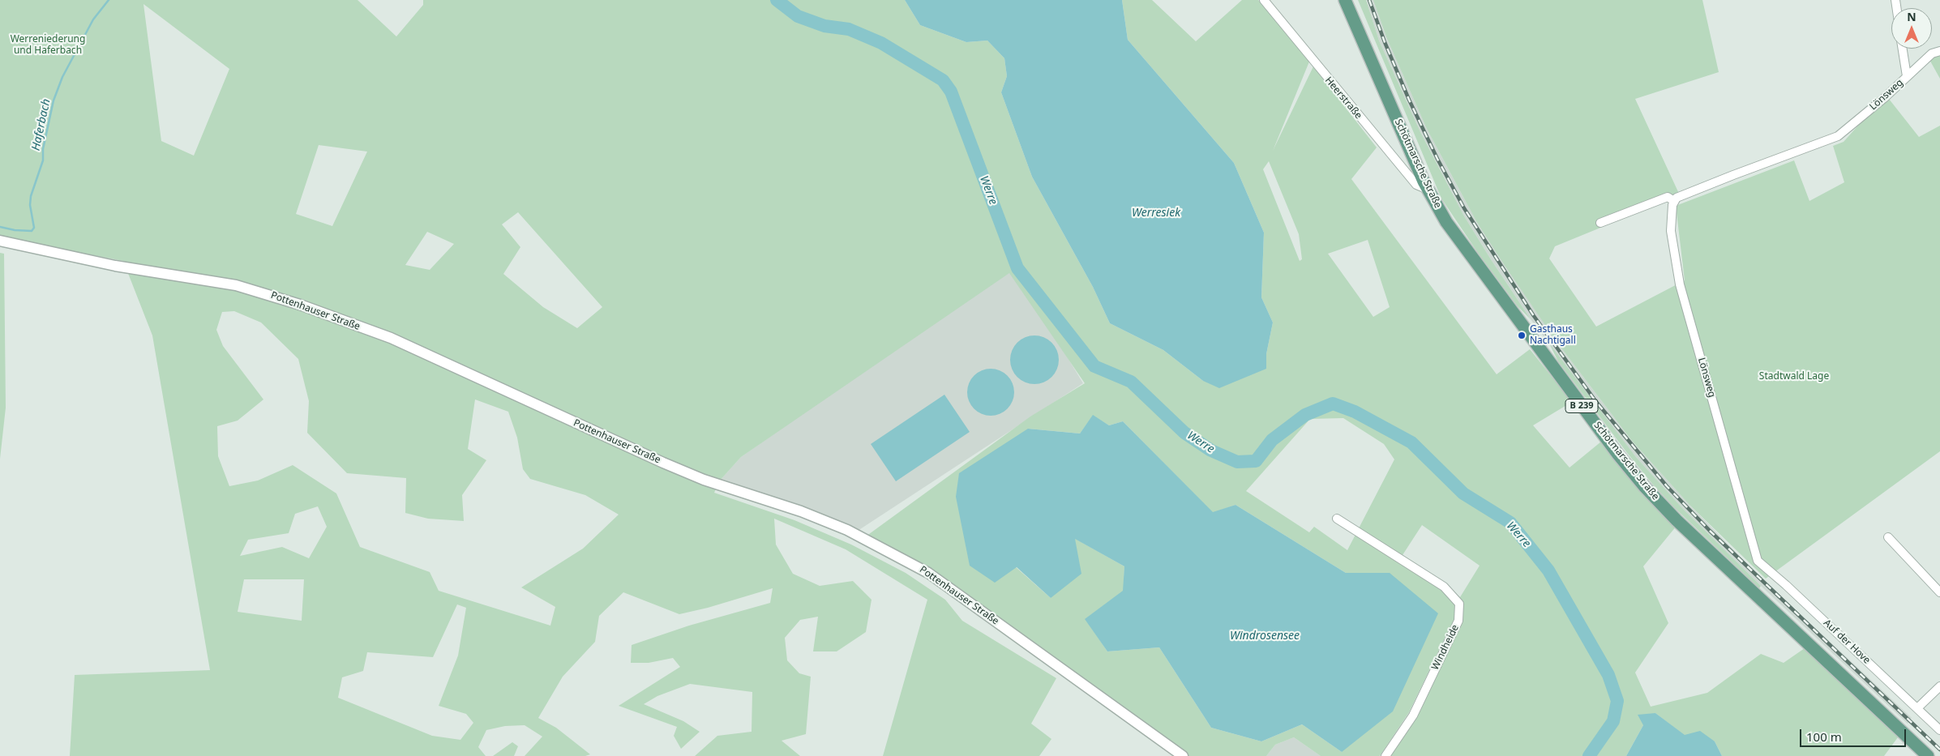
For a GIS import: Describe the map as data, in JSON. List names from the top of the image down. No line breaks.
{"streets":{"main road":["Schötmarsche Straße","B 239"],"street":["Lönsweg","Heerstraße","Pottenhauser Straße","Auf der Hove","Windheide"]},"crossings":[["Lönsweg","Auf der Hove"],["Heerstraße","Schötmarsche Straße"]],"water":["Haferbach","Werre","Werresiek","Windrosensee"],"parks":["Werreniederung und Haferbach","Stadtwald Lage"],"places":["Gasthaus Nachtigall"],"scale_bar":"100 m","north":"top"}
